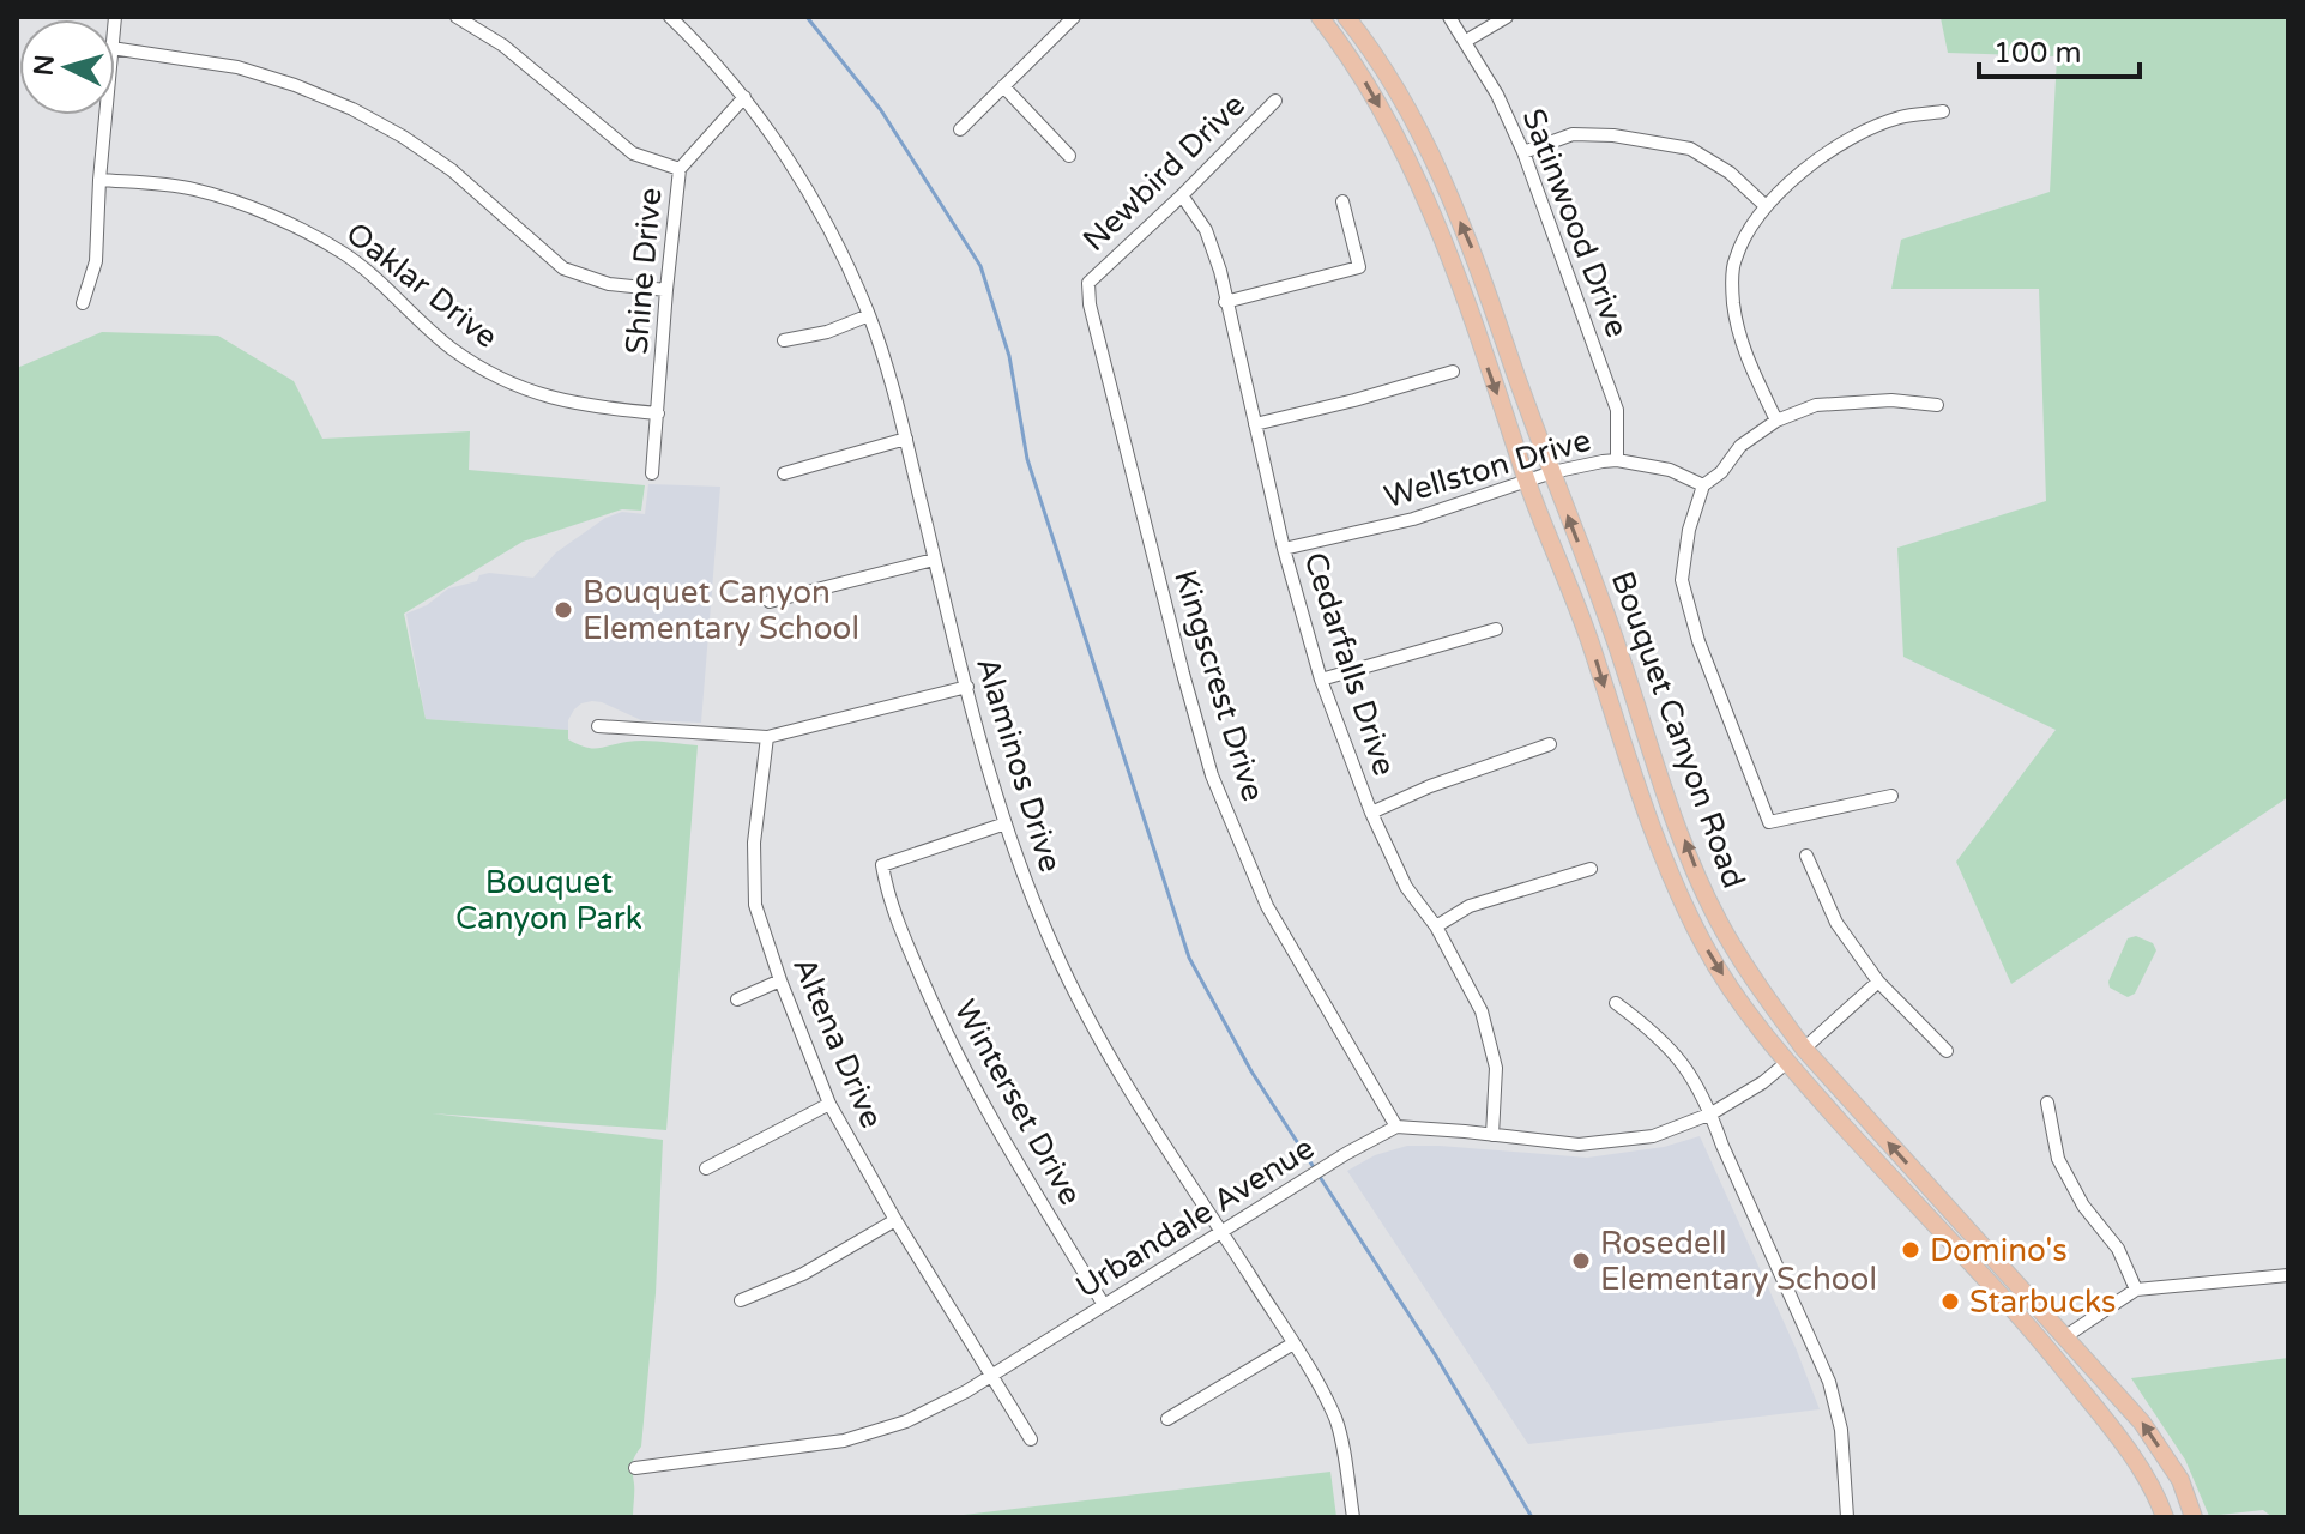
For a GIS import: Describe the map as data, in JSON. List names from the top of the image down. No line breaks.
{"streets":{"main road":["Bouquet Canyon Road"],"street":["Newbird Drive","Satinwood Drive","Shine Drive","Oaklar Drive","Wellston Drive","Cedarfalls Drive","Kingscrest Drive","Alaminos Drive","Altena Drive","Winterset Drive","Urbandale Avenue"]},"crossings":[["Newbird Drive","Cedarfalls Drive"],["Newbird Drive","Kingscrest Drive"],["Satinwood Drive","Wellston Drive"],["Shine Drive","Oaklar Drive"],["Shine Drive","Alaminos Drive"],["Wellston Drive","Cedarfalls Drive"],["Wellston Drive","Bouquet Canyon Road"],["Kingscrest Drive","Urbandale Avenue"],["Alaminos Drive","Winterset Drive"],["Alaminos Drive","Urbandale Avenue"],["Altena Drive","Urbandale Avenue"],["Winterset Drive","Urbandale Avenue"]],"parks":["Bouquet Canyon Park"],"places":["Bouquet Canyon Elementary School","Domino's","Rosedell Elementary School","Starbucks"],"scale_bar":"100 m","north":"left"}
